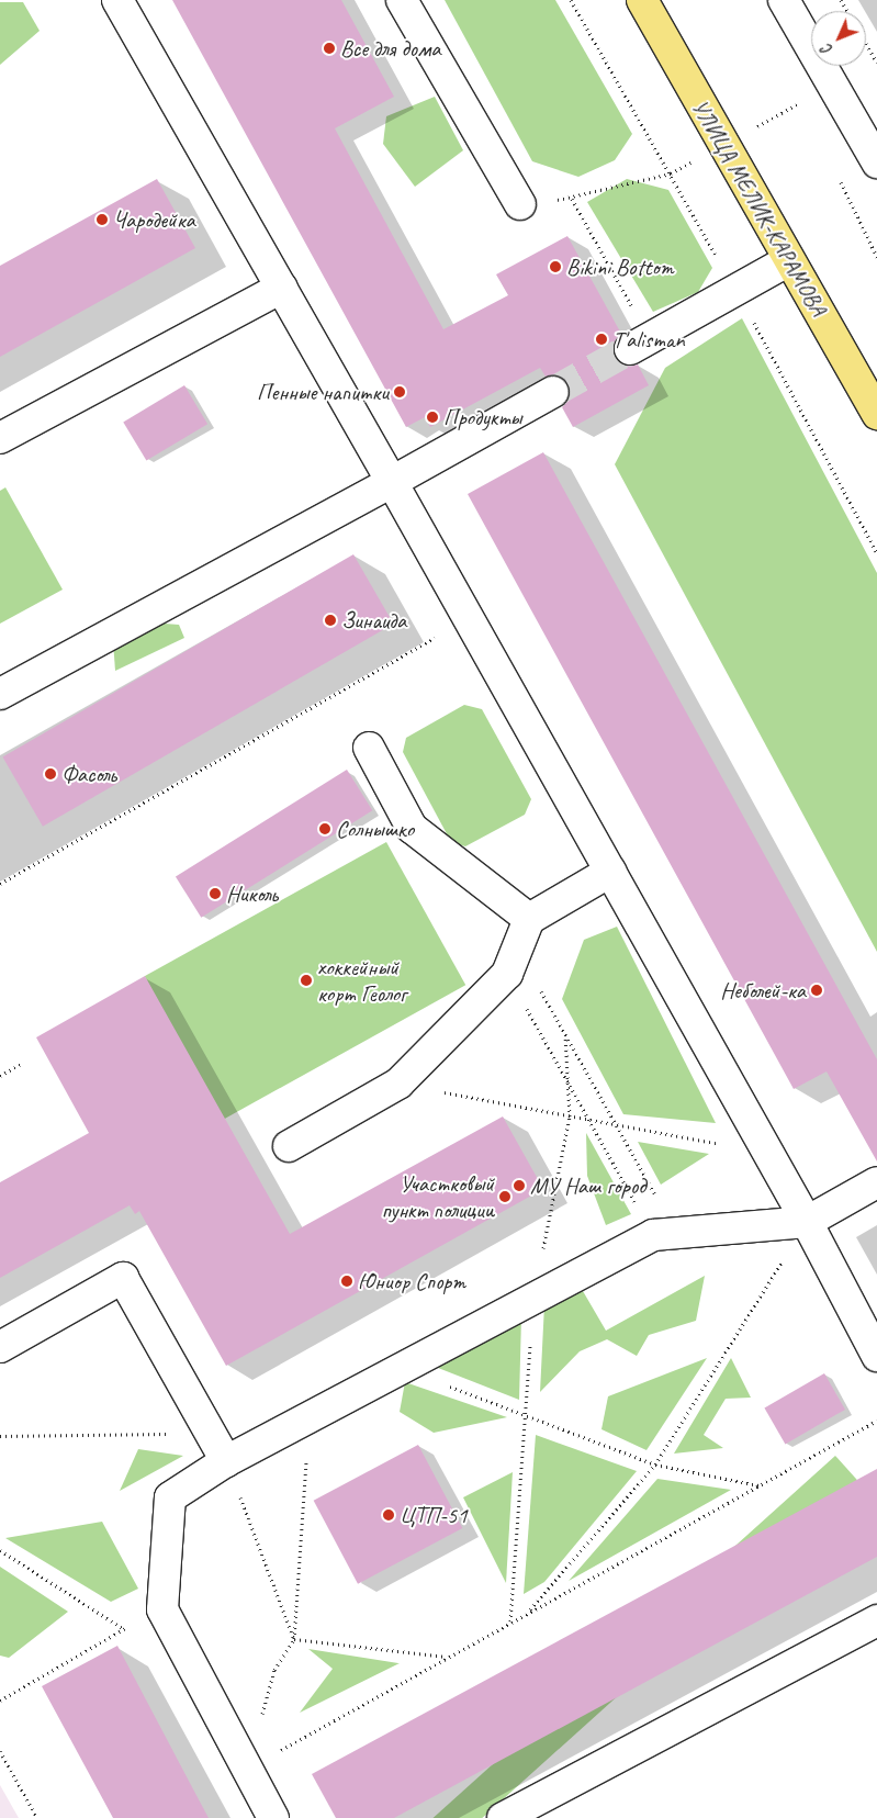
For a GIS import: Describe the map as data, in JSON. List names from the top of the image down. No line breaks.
{"streets":{"main road":["УЛИЦА МЕЛИК-КАРАМОВА"]},"places":["Все для дома","Чародейка","Bikini Bottom","T'alisman","Пенные напитки","Продукты","Зинаида","Фасоль","Солнышко","Николь","хоккейный корт Геолог","Неболей-ка","МУ Наш город","Участковый пункт полиции","Юниор Спорт","ЦТП-51"],"north":"bottom left"}
